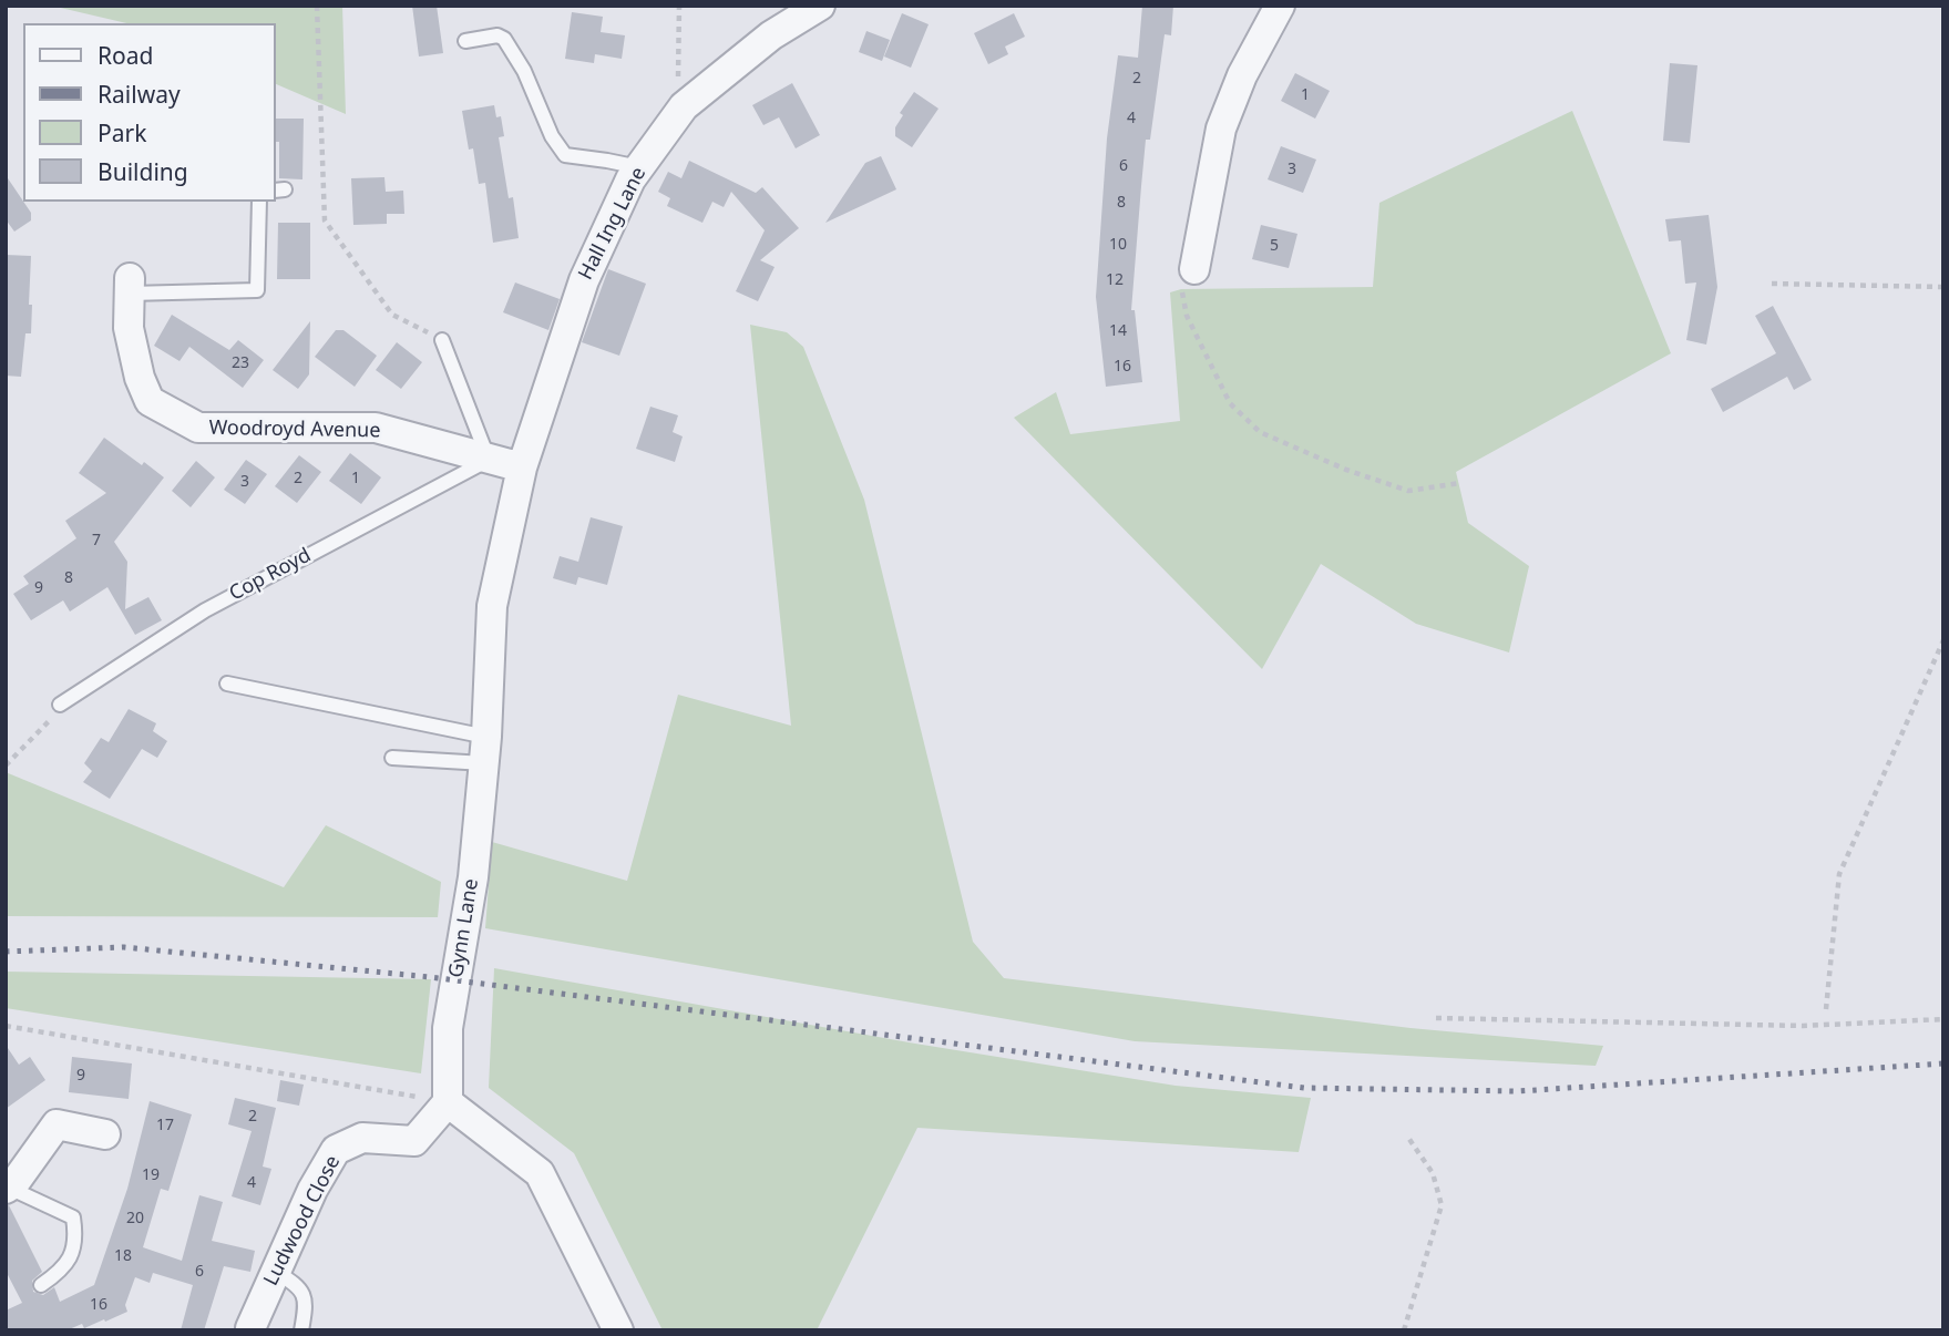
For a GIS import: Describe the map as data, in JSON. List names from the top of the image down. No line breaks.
{"streets":{"street":["Hall Ing Lane","Woodroyd Avenue","Gynn Lane","Ludwood Close"],"lane":["Cop Royd"]},"crossings":[["Hall Ing Lane","Woodroyd Avenue"],["Hall Ing Lane","Gynn Lane"],["Woodroyd Avenue","Cop Royd"],["Woodroyd Avenue","Gynn Lane"],["Gynn Lane","Ludwood Close"]],"house_numbers":["2","1","4","6","3","8","10","5","12","14","23","16","2","1","3","7","8","9","9","2","17","19","4","20","18","6","16"],"legend":["Road","Railway","Park","Building"]}
